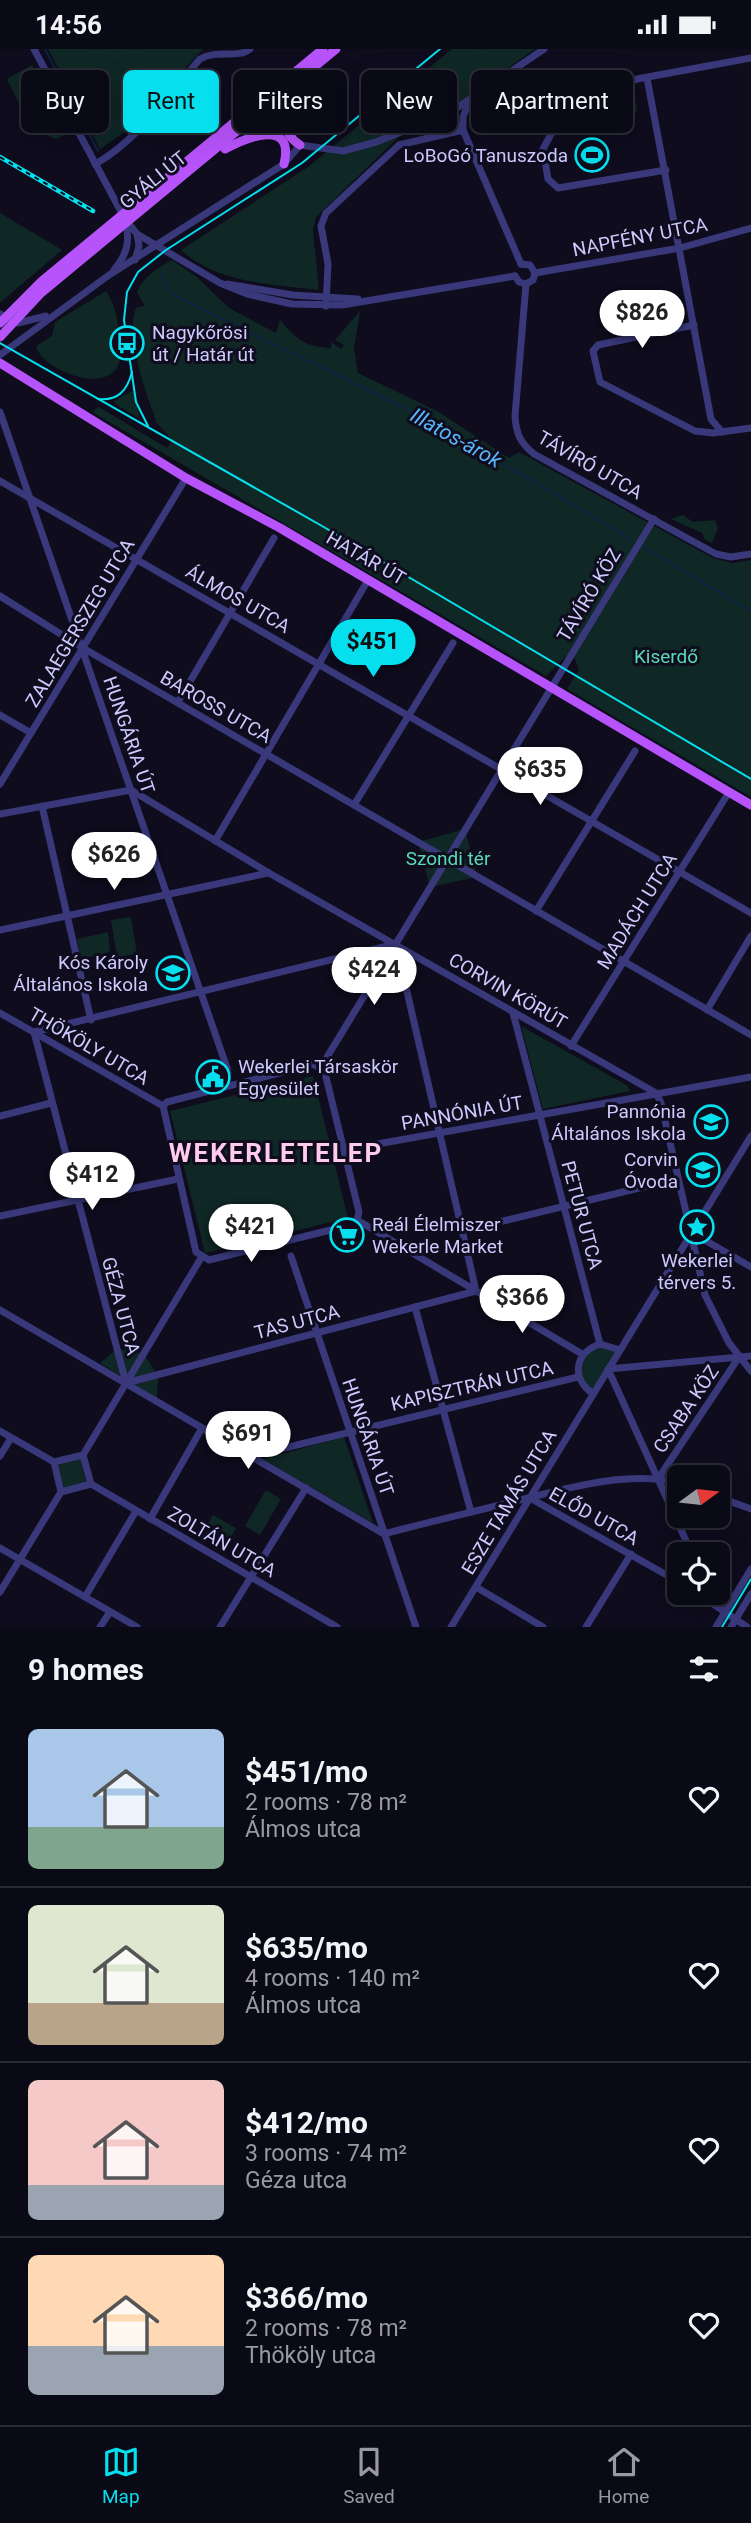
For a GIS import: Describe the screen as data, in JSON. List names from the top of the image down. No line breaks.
{"streets":{"main road":["GYÁLI ÚT","HATÁR ÚT"],"street":["NAPFÉNY UTCA","TÁVÍRÓ UTCA","TÁVÍRÓ KÖZ","ÁLMOS UTCA","ZALAEGERSZEG UTCA","BAROSS UTCA","HUNGÁRIA ÚT","MADÁCH UTCA","CORVIN KÖRÚT","THÖKÖLY UTCA","PANNÓNIA ÚT","PETUR UTCA","GÉZA UTCA","TAS UTCA","KAPISZTRÁN UTCA","CSABA KÖZ","ESZE TAMÁS UTCA","ELŐD UTCA","ZOLTÁN UTCA"]},"crossings":[["NAPFÉNY UTCA","TÁVÍRÓ UTCA"],["TÁVÍRÓ UTCA","TÁVÍRÓ KÖZ"],["HATÁR ÚT","TÁVÍRÓ KÖZ"],["HATÁR ÚT","ZALAEGERSZEG UTCA"],["HATÁR ÚT","MADÁCH UTCA"],["TÁVÍRÓ KÖZ","ÁLMOS UTCA"],["TÁVÍRÓ KÖZ","BAROSS UTCA"],["ÁLMOS UTCA","ZALAEGERSZEG UTCA"],["ÁLMOS UTCA","HUNGÁRIA ÚT"],["ÁLMOS UTCA","MADÁCH UTCA"],["ZALAEGERSZEG UTCA","BAROSS UTCA"],["ZALAEGERSZEG UTCA","HUNGÁRIA ÚT"],["BAROSS UTCA","HUNGÁRIA ÚT"],["HUNGÁRIA ÚT","CORVIN KÖRÚT"],["HUNGÁRIA ÚT","TAS UTCA"],["HUNGÁRIA ÚT","KAPISZTRÁN UTCA"],["MADÁCH UTCA","CORVIN KÖRÚT"],["CORVIN KÖRÚT","PANNÓNIA ÚT"],["CORVIN KÖRÚT","PETUR UTCA"],["THÖKÖLY UTCA","GÉZA UTCA"],["PANNÓNIA ÚT","PETUR UTCA"],["GÉZA UTCA","TAS UTCA"],["ESZE TAMÁS UTCA","ELŐD UTCA"]],"districts":["WEKERLETELEP"],"water":["Illatos-árok"],"parks":["Kiserdő","Szondi tér"],"places":{"sports":["LoBoGó Tanuszoda"],"bus stop":["Nagykőrösi út / Határ út"],"school or university":["Kós Károly Általános Iskola","Pannónia Általános Iskola","Corvin Óvoda"],"public building":["Wekerlei Társaskör Egyesület"],"place":["Wekerlei térvers 5."],"supermarket":["Reál Élelmiszer Wekerle Market"]},"north":"right","page":{"status":"14:56","chip":["Buy","Rent","Filters","New","Apartment"],"price":["$826","$451","$635","$626","$424","$412","$421","$366","$691"],"heading":"9 homes","list":[{"name":"$451/mo","note":"2 rooms · 78 m² · Álmos utca"},{"name":"$635/mo","note":"4 rooms · 140 m² · Álmos utca"},{"name":"$412/mo","note":"3 rooms · 74 m² · Géza utca"},{"name":"$366/mo","note":"2 rooms · 78 m² · Thököly utca"}],"tabs":["Map","Saved","Home"]}}
